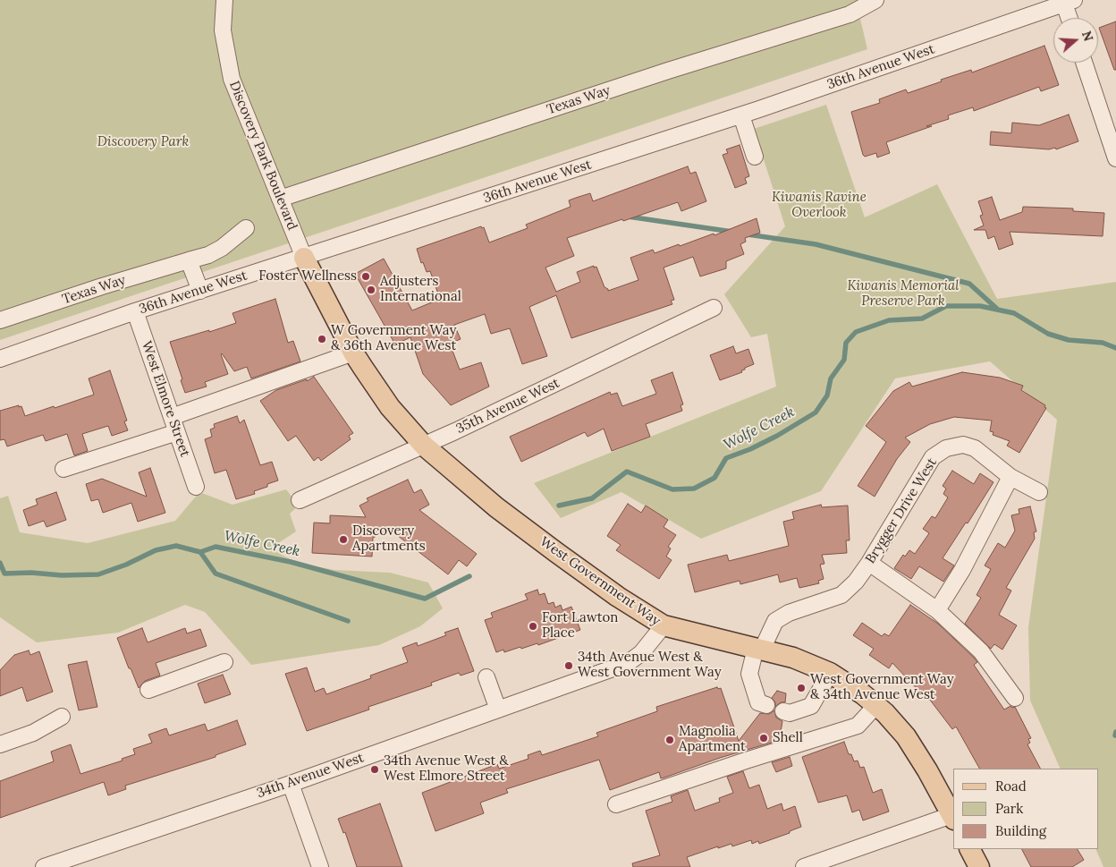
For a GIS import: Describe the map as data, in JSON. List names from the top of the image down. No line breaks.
{"streets":{"main road":["West Government Way"],"street":["36th Avenue West","Texas Way","Discovery Park Boulevard","West Elmore Street","35th Avenue West","Brygger Drive West","34th Avenue West"]},"crossings":[["36th Avenue West","Discovery Park Boulevard"],["36th Avenue West","West Elmore Street"],["36th Avenue West","West Government Way"],["Texas Way","Discovery Park Boulevard"],["Discovery Park Boulevard","West Government Way"],["35th Avenue West","West Government Way"],["Brygger Drive West","West Government Way"],["West Government Way","34th Avenue West"]],"water":["Wolfe Creek"],"parks":["Discovery Park","Kiwanis Ravine Overlook","Kiwanis Memorial Preserve Park"],"places":["Foster Wellness","Adjusters International","W Government Way & 36th Avenue West","Discovery Apartments","Fort Lawton Place","34th Avenue West & West Government Way","West Government Way & 34th Avenue West","Shell","Magnolia Apartment","34th Avenue West & West Elmore Street"],"legend":["Road","Park","Building"],"north":"right"}
